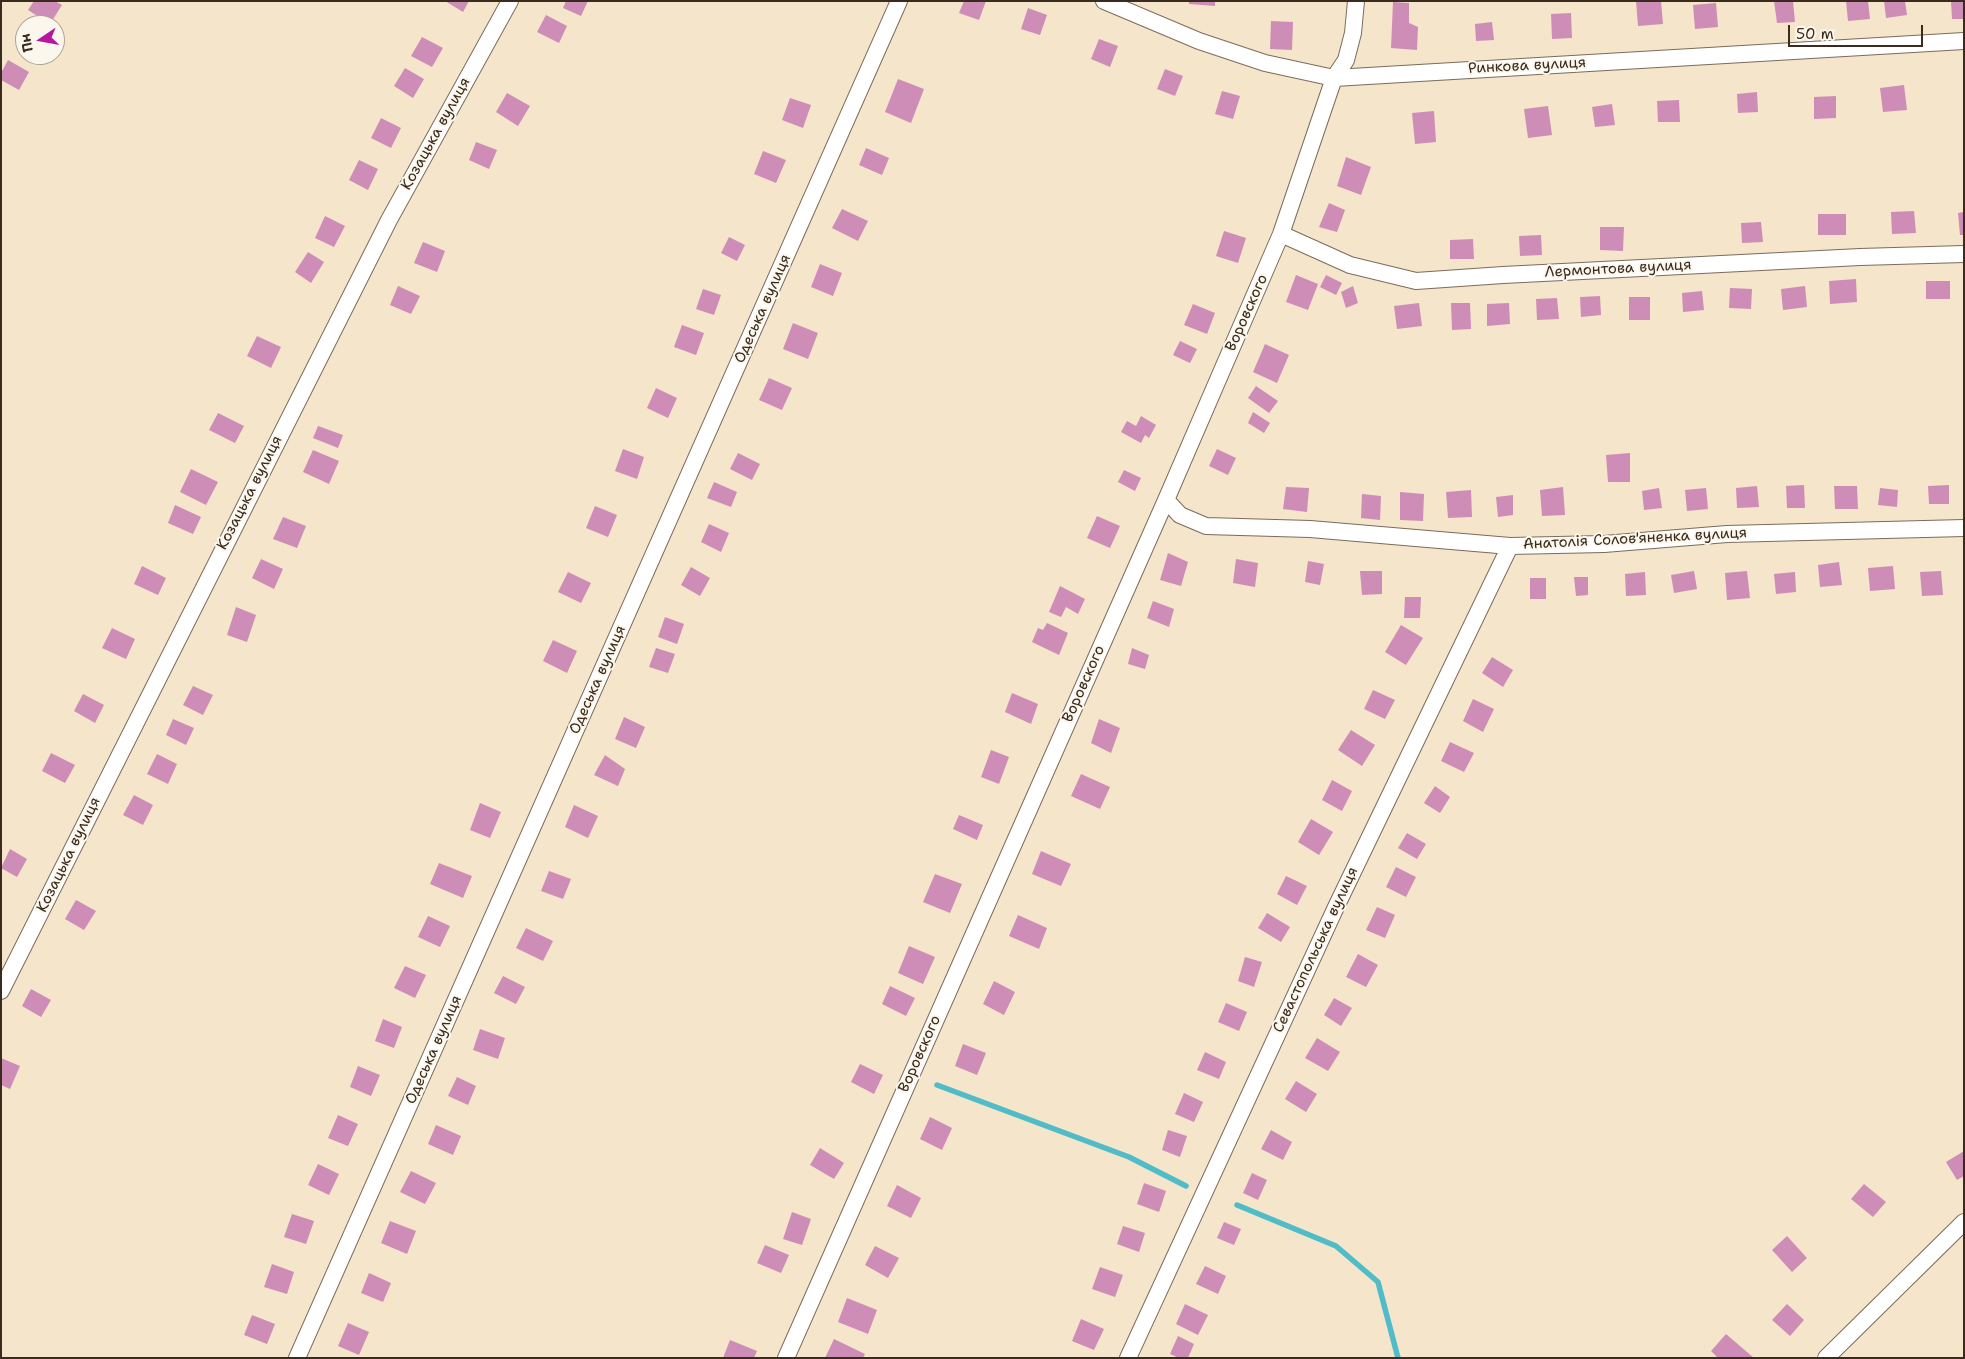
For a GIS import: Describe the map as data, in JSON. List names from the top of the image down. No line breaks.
{"streets":{"street":["Ринкова вулиця","Козацька вулиця","Лермонтова вулиця","Одеська вулиця","Воровского","Анатолія Солов'яненка вулиця","Севастопольська вулиця"]},"crossings":[["Ринкова вулиця","Воровского"],["Лермонтова вулиця","Воровского"],["Воровского","Анатолія Солов'яненка вулиця"],["Анатолія Солов'яненка вулиця","Севастопольська вулиця"]],"scale_bar":"50 m","north":"left"}
